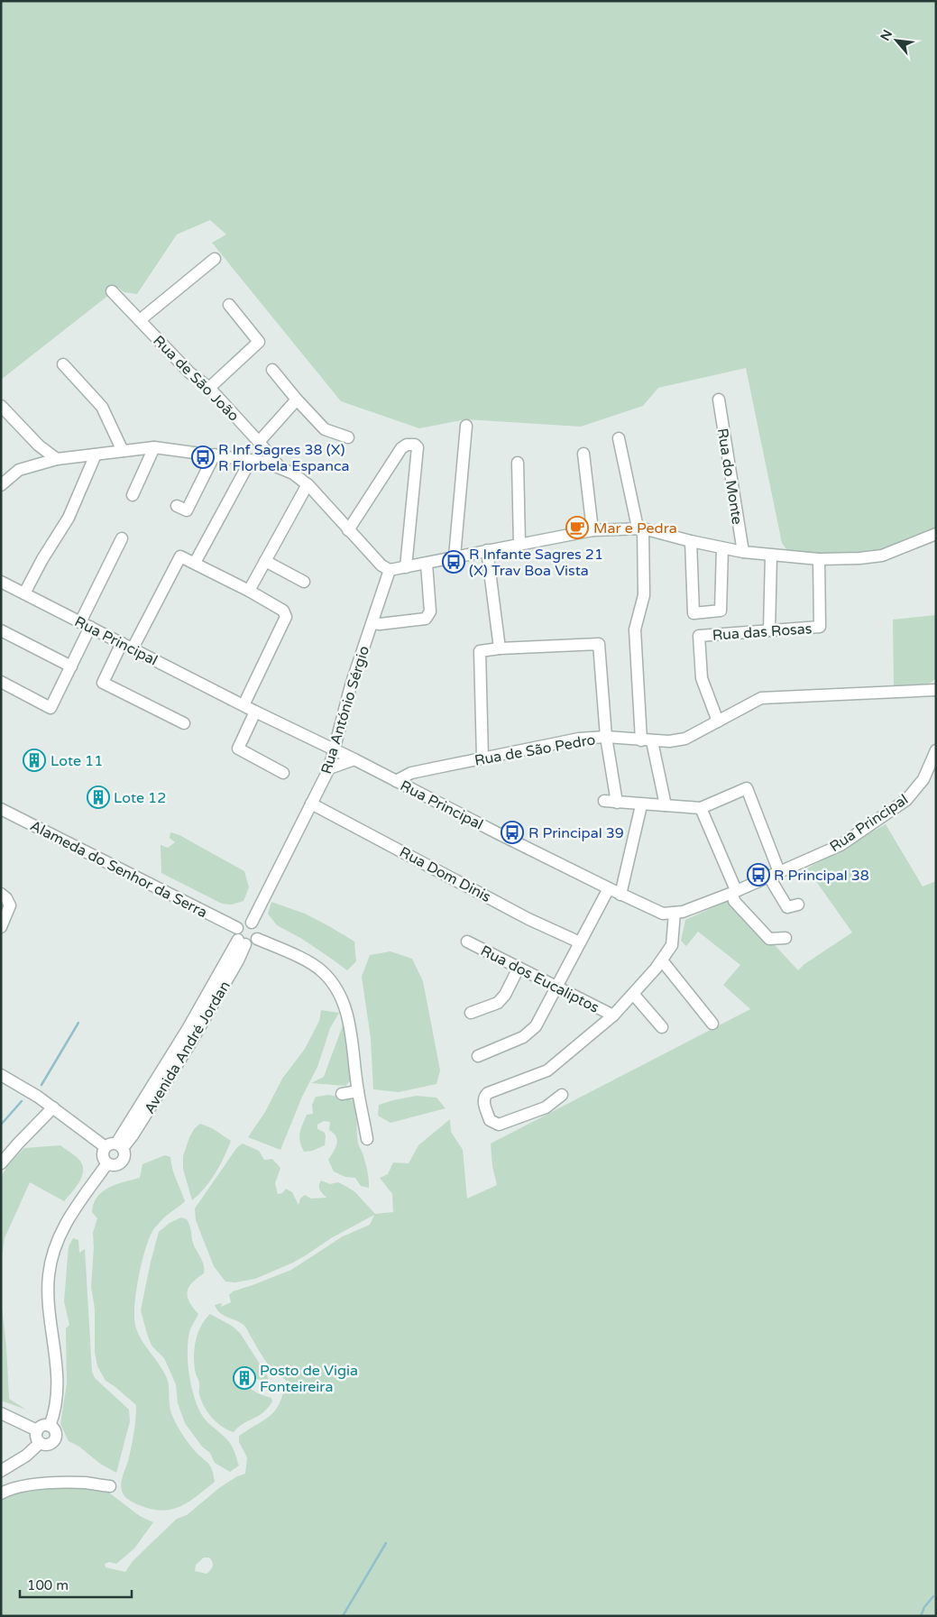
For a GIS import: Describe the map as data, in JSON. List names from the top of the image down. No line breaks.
{"streets":{"street":["Rua de São João","Rua do Monte","Rua das Rosas","Rua Principal","Rua António Sérgio","Rua de São Pedro","Alameda do Senhor da Serra","Rua Dom Dinis","Rua dos Eucaliptos","Avenida André Jordan"]},"crossings":[["Rua das Rosas","Rua de São Pedro"],["Rua Principal","Rua António Sérgio"],["Rua Principal","Rua de São Pedro"],["Rua António Sérgio","Rua Dom Dinis"],["Alameda do Senhor da Serra","Avenida André Jordan"]],"places":{"bus stop":["R Inf Sagres 38 (X) R Florbela Espanca","R Infante Sagres 21 (X) Trav Boa Vista","R Principal 39","R Principal 38"],"cafe":["Mar e Pedra"],"building":["Lote 11","Lote 12","Posto de Vigia Fonteireira"]},"scale_bar":"100 m","north":"top left"}
